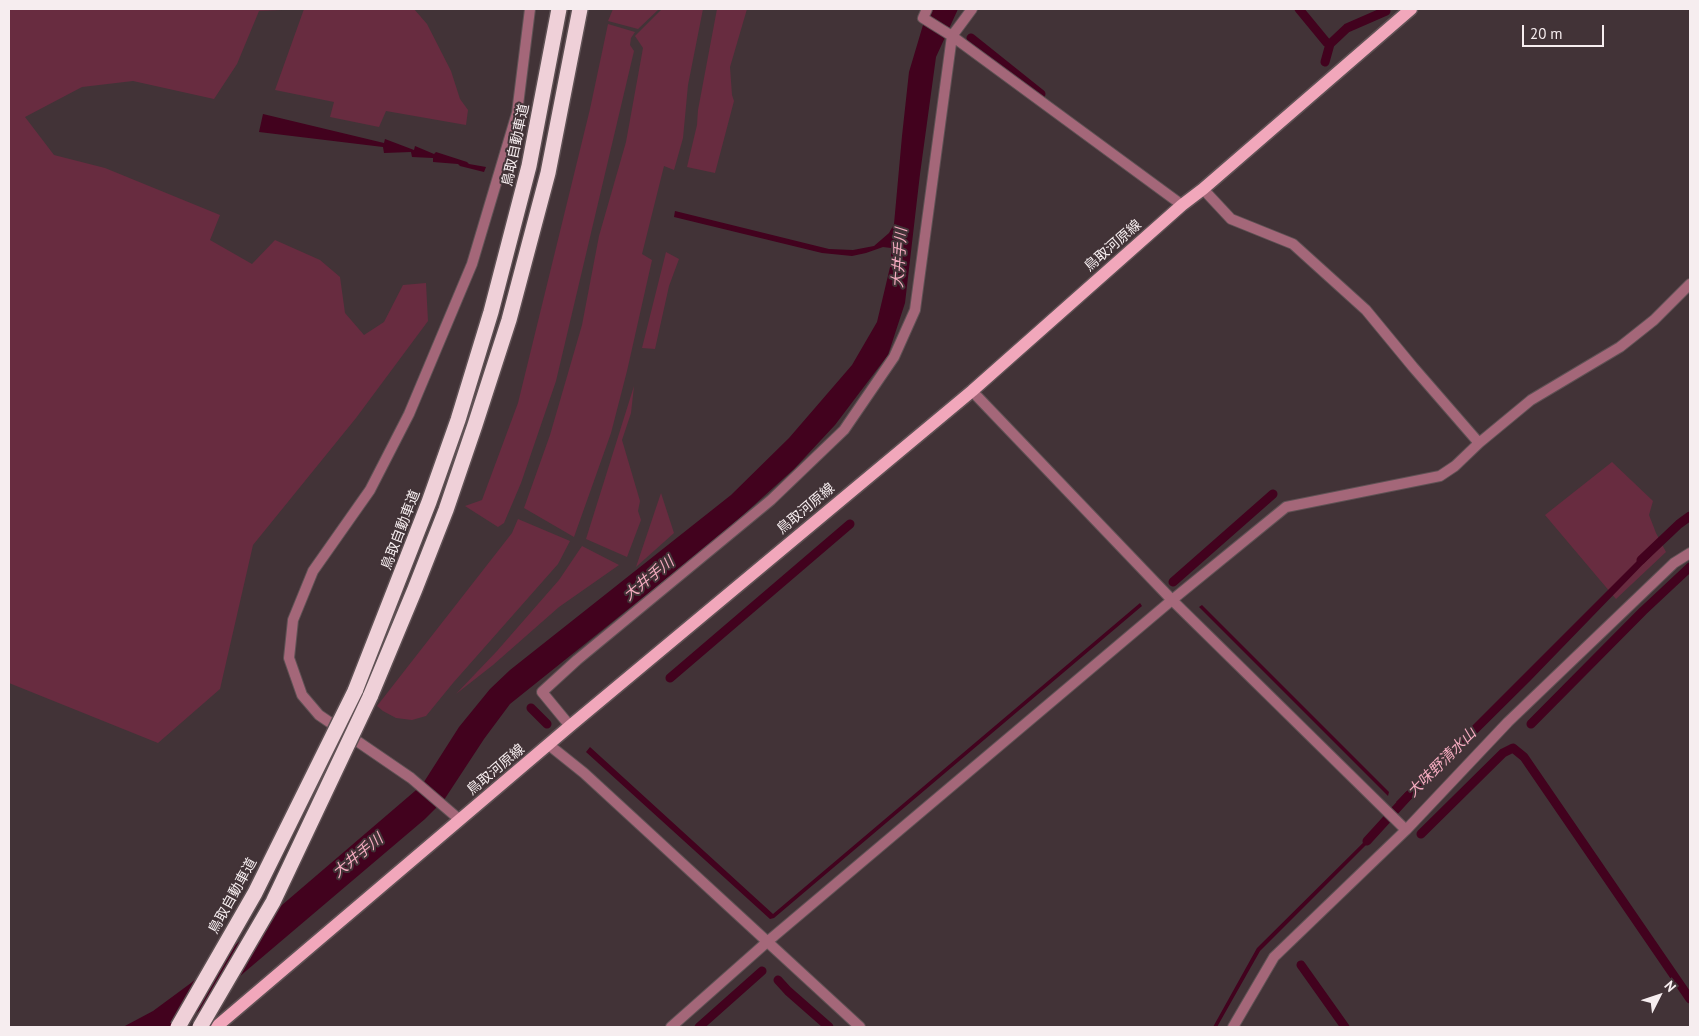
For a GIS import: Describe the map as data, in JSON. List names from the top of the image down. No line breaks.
{"streets":{"highway":["鳥取自動車道"],"main road":["鳥取河原線"]},"water":["大井手川","大味野清水山"],"scale_bar":"20 m","north":"top right"}
